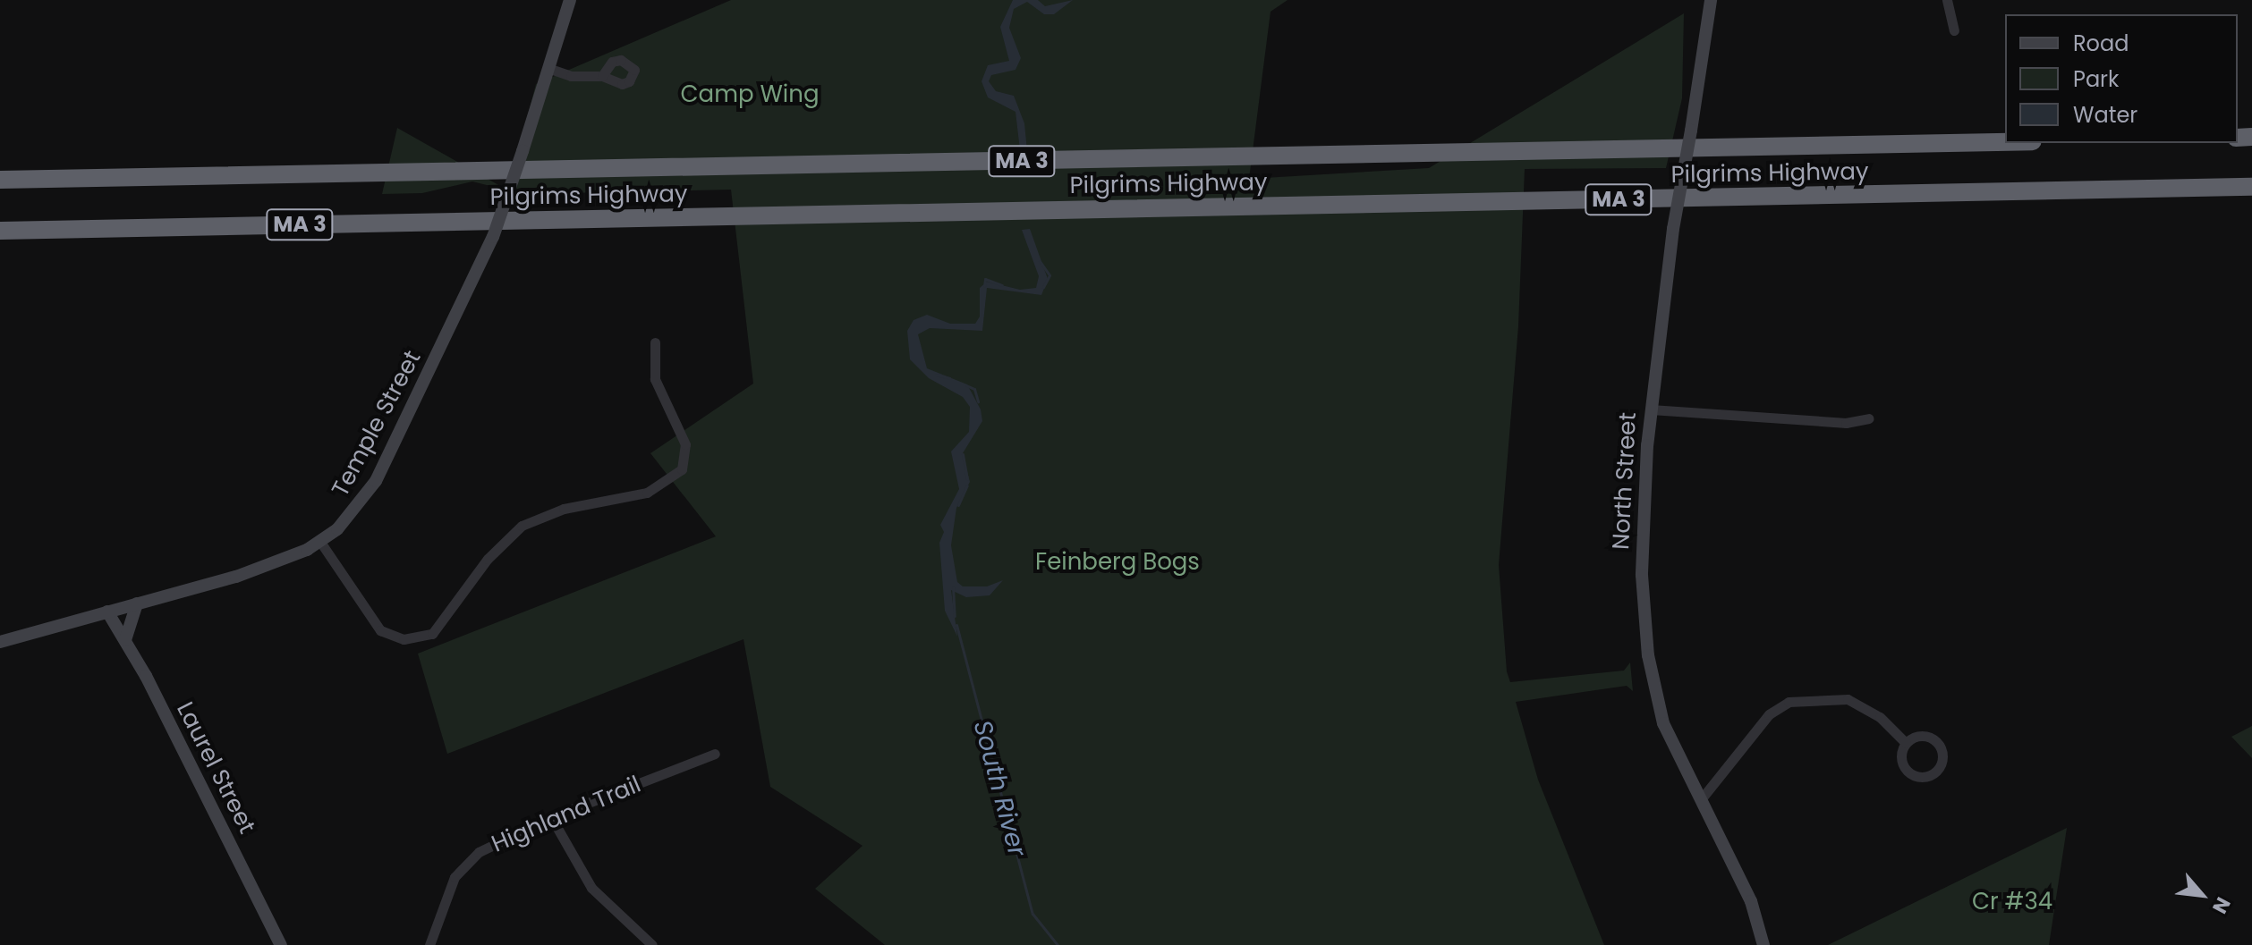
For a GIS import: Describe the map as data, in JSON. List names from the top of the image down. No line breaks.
{"streets":{"highway":["MA 3","Pilgrims Highway"],"main road":["Temple Street","North Street","Laurel Street"],"street":["Highland Trail"]},"crossings":[["Temple Street","Laurel Street"]],"water":["South River"],"parks":["Camp Wing","Feinberg Bogs","Cr #34"],"legend":["Road","Park","Water"],"north":"bottom right"}
